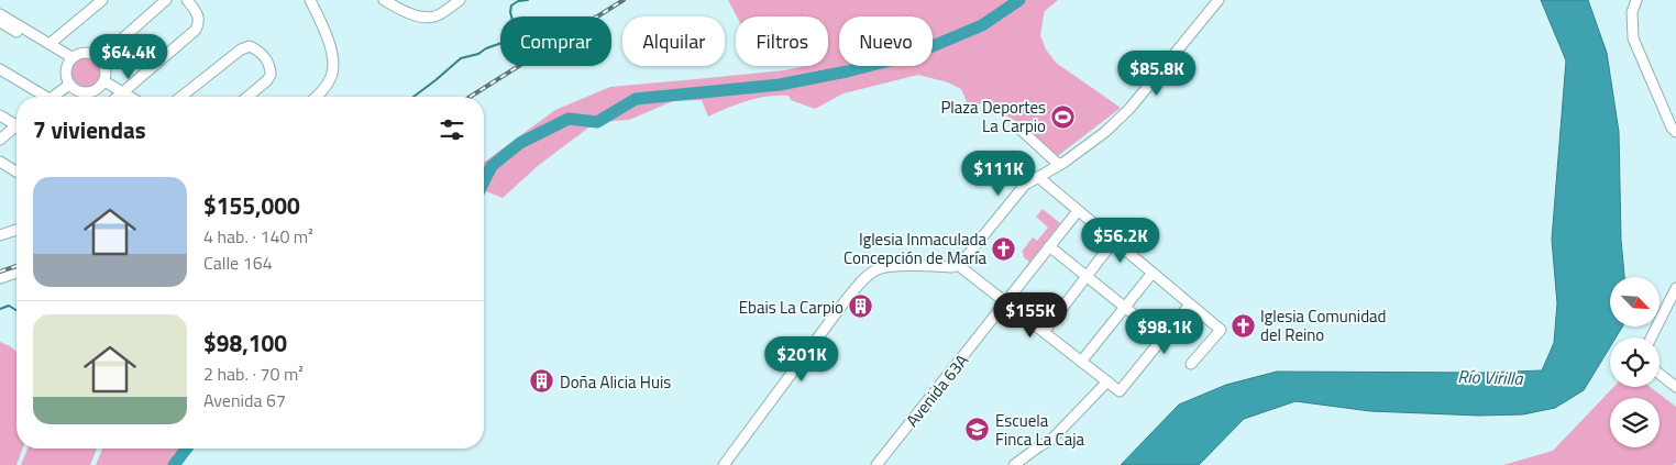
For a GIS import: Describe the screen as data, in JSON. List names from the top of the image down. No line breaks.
{"streets":{"street":["Avenida 63A"]},"water":["Río Virilla"],"places":{"sports":["Plaza Deportes La Carpio"],"church":["Iglesia Inmaculada Concepción de María","Iglesia Comunidad del Reino"],"building":["Ebais La Carpio","Doña Alicia Huis"],"school or university":["Escuela Finca La Caja"]},"north":"bottom right","page":{"chip":["Comprar","Alquilar","Filtros","Nuevo"],"price":["$64.4K","$85.8K","$111K","$56.2K","$155K","$98.1K","$201K"],"heading":"7 viviendas","list":[{"name":"$155,000","note":"4 hab. · 140 m² · Calle 164"},{"name":"$98,100","note":"2 hab. · 70 m² · Avenida 67"}]}}
